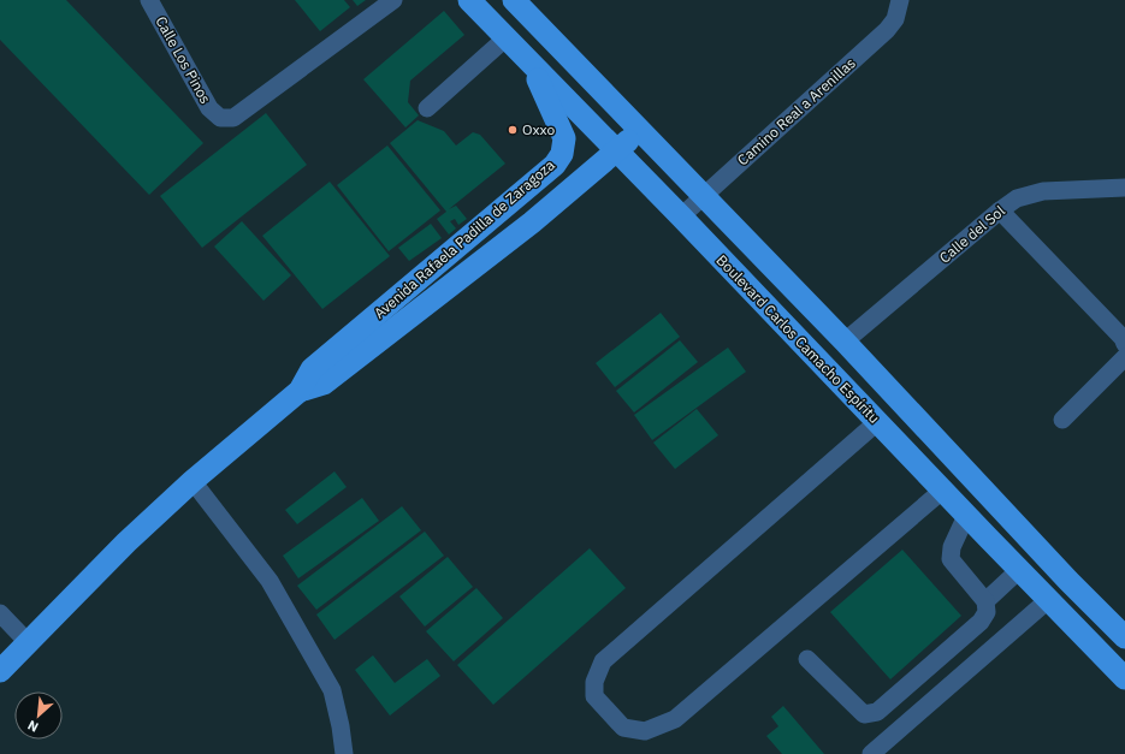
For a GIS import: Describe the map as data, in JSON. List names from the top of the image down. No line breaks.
{"streets":{"main road":["Avenida Rafaela Padilla de Zaragoza","Boulevard Carlos Camacho Espíritu"],"street":["Calle Los Pinos","Camino Real a Arenillas","Calle del Sol"]},"crossings":[["Camino Real a Arenillas","Boulevard Carlos Camacho Espíritu"],["Calle del Sol","Boulevard Carlos Camacho Espíritu"],["Avenida Rafaela Padilla de Zaragoza","Boulevard Carlos Camacho Espíritu"]],"places":["Oxxo"],"north":"bottom left"}
